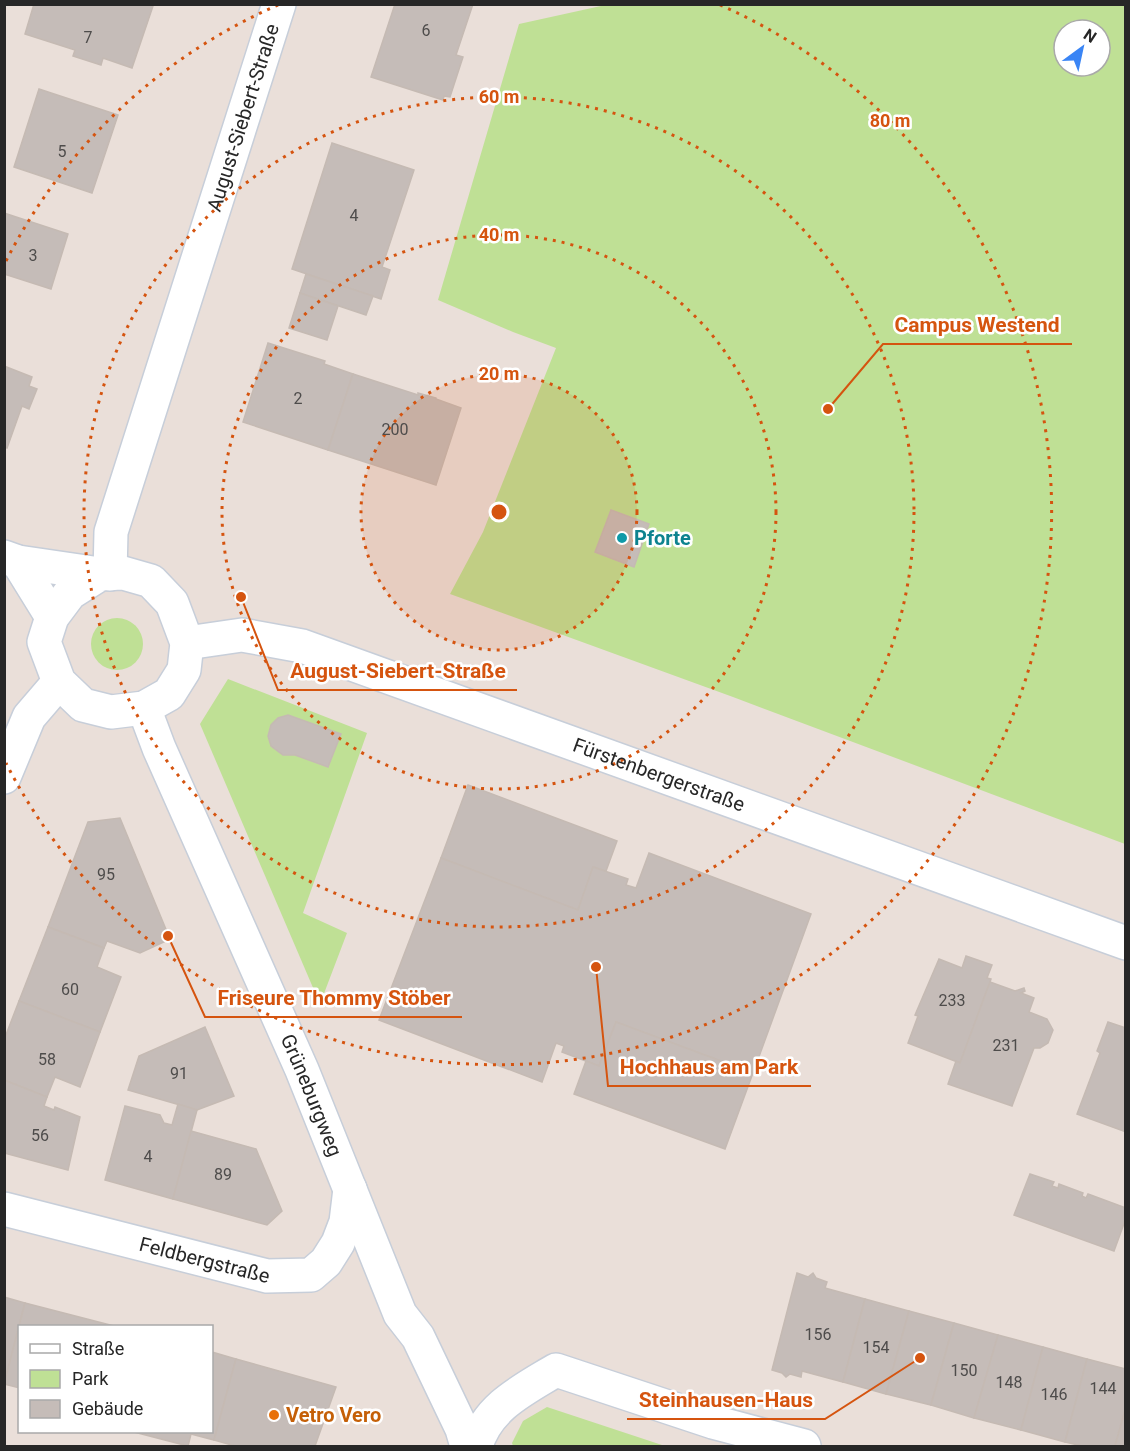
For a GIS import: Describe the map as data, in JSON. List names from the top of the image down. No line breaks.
{"streets":{"street":["August-Siebert-Straße","Fürstenbergerstraße","Grüneburgweg","Feldbergstraße"]},"crossings":[["August-Siebert-Straße","Fürstenbergerstraße"],["August-Siebert-Straße","Grüneburgweg"],["Fürstenbergerstraße","Grüneburgweg"],["Grüneburgweg","Feldbergstraße"]],"places":["Campus Westend","Pforte","August-Siebert-Straße","Friseure Thommy Stöber","Hochhaus am Park","Steinhausen-Haus","Vetro Vero"],"house_numbers":["6","7","5","4","3","2","200","95","60","233","231","58","91","56","4","89","156","154","150","148","144","146"],"legend":["Straße","Park","Gebäude"],"north":"top right","rings":["60 m","80 m","40 m","20 m"]}
